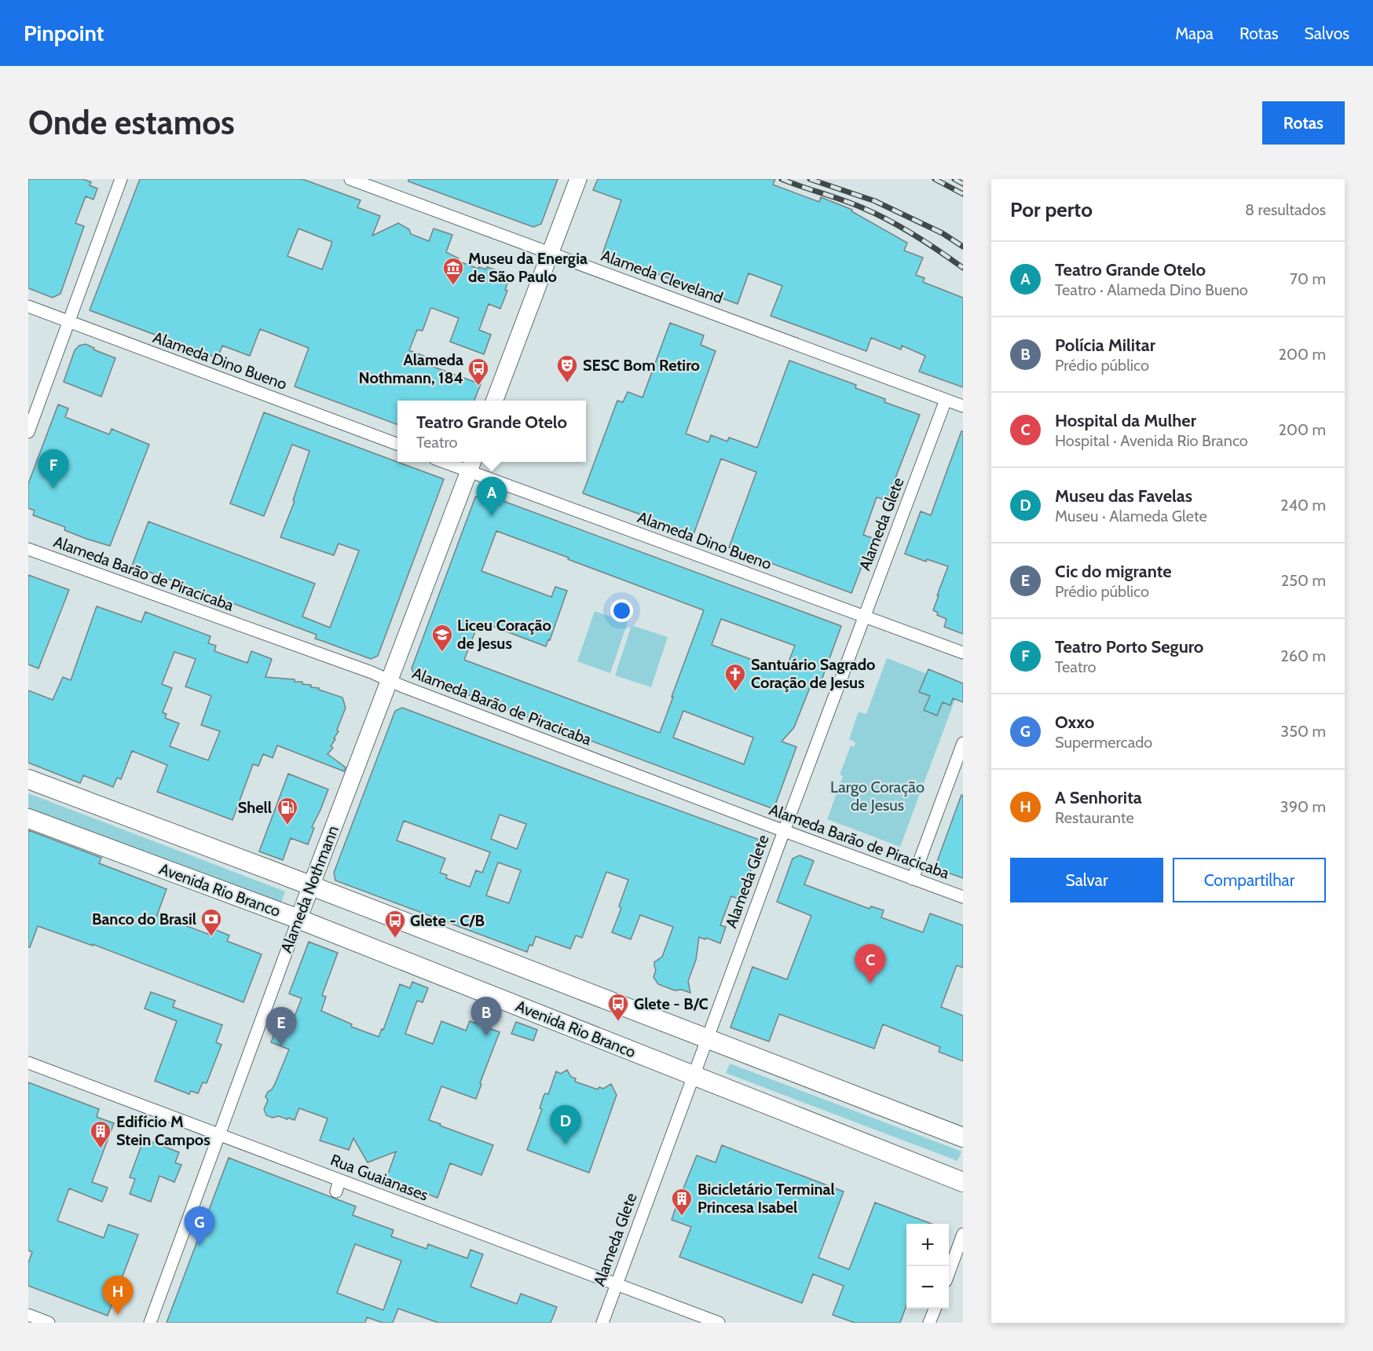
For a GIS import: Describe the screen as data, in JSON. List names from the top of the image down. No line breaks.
{"streets":{"main road":["Avenida Rio Branco"],"street":["Alameda Cleveland","Alameda Dino Bueno","Alameda Glete","Alameda Barão de Piracicaba","Alameda Nothmann","Rua Guaianases"]},"crossings":[["Alameda Cleveland","Alameda Glete"],["Alameda Dino Bueno","Alameda Glete"],["Alameda Dino Bueno","Alameda Nothmann"],["Alameda Glete","Alameda Barão de Piracicaba"],["Alameda Glete","Avenida Rio Branco"],["Alameda Glete","Rua Guaianases"],["Alameda Barão de Piracicaba","Alameda Nothmann"],["Alameda Nothmann","Avenida Rio Branco"],["Alameda Nothmann","Rua Guaianases"]],"parks":["Largo Coração de Jesus"],"places":{"museum":["Museu da Energia de São Paulo"],"theatre":["SESC Bom Retiro"],"bus stop":["Alameda Nothmann, 184","Glete - C/B","Glete - B/C"],"school or university":["Liceu Coração de Jesus"],"church":["Santuário Sagrado Coração de Jesus"],"fuel station":["Shell"],"bank":["Banco do Brasil"],"building":["Edifício M Stein Campos","Bicicletário Terminal Princesa Isabel"]},"page":{"header":"Pinpoint","nav":["Mapa","Rotas","Salvos"],"buttons":["Rotas",["Salvar","Compartilhar"]],"title":"Onde estamos","heading":["Por perto","8 resultados"],"list":[{"mark":"A","name":"Teatro Grande Otelo","note":"Teatro · Alameda Dino Bueno","value":"70 m"},{"mark":"B","name":"Polícia Militar","note":"Prédio público","value":"200 m"},{"mark":"C","name":"Hospital da Mulher","note":"Hospital · Avenida Rio Branco","value":"200 m"},{"mark":"D","name":"Museu das Favelas","note":"Museu · Alameda Glete","value":"240 m"},{"mark":"E","name":"Cic do migrante","note":"Prédio público","value":"250 m"},{"mark":"F","name":"Teatro Porto Seguro","note":"Teatro","value":"260 m"},{"mark":"G","name":"Oxxo","note":"Supermercado","value":"350 m"},{"mark":"H","name":"A Senhorita","note":"Restaurante","value":"390 m"}],"popup":["Teatro Grande Otelo","Teatro"],"pins":["F","A","C","B","E","D","G","H"],"map_buttons":["+","−"]}}
